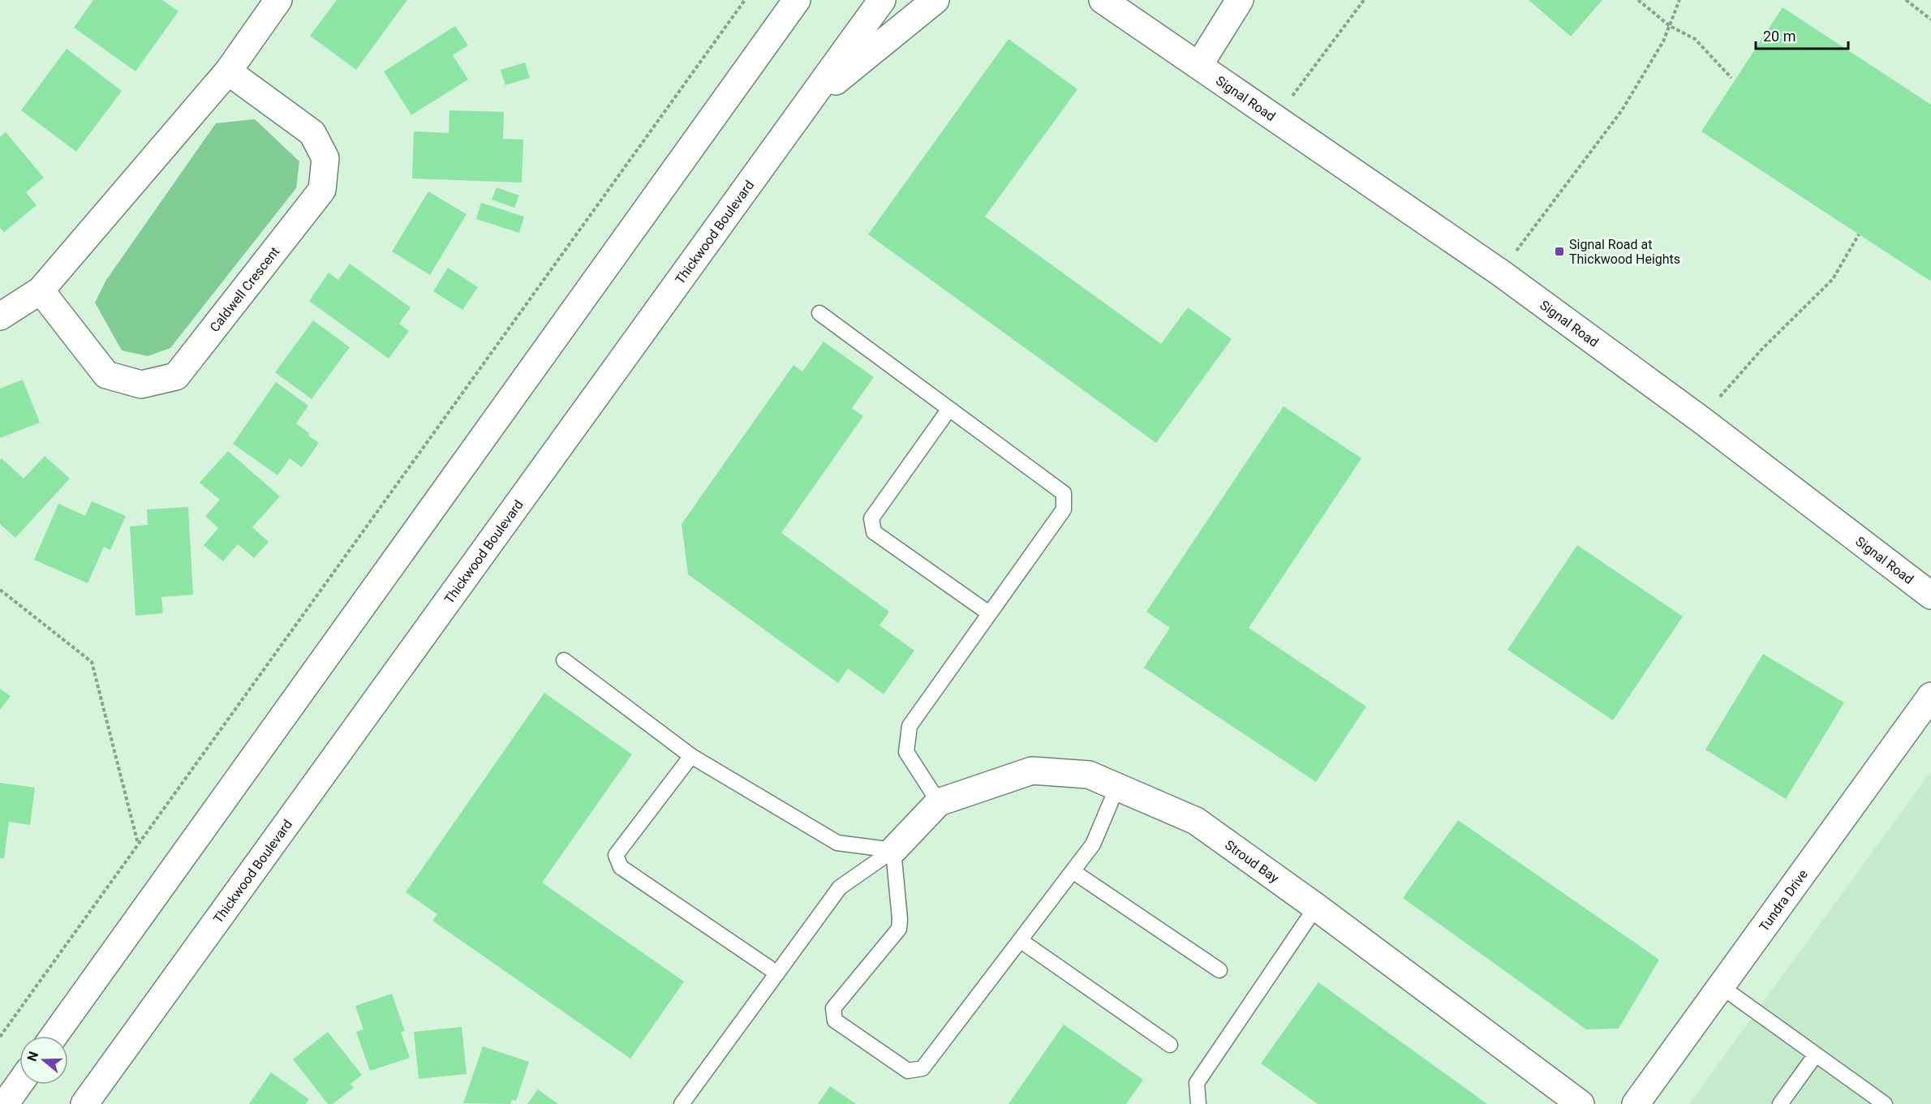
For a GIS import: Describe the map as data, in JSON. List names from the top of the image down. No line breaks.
{"streets":{"street":["Signal Road","Thickwood Boulevard","Caldwell Crescent","Stroud Bay","Tundra Drive"]},"places":{"transit":["Signal Road at Thickwood Heights"]},"scale_bar":"20 m","north":"left"}
